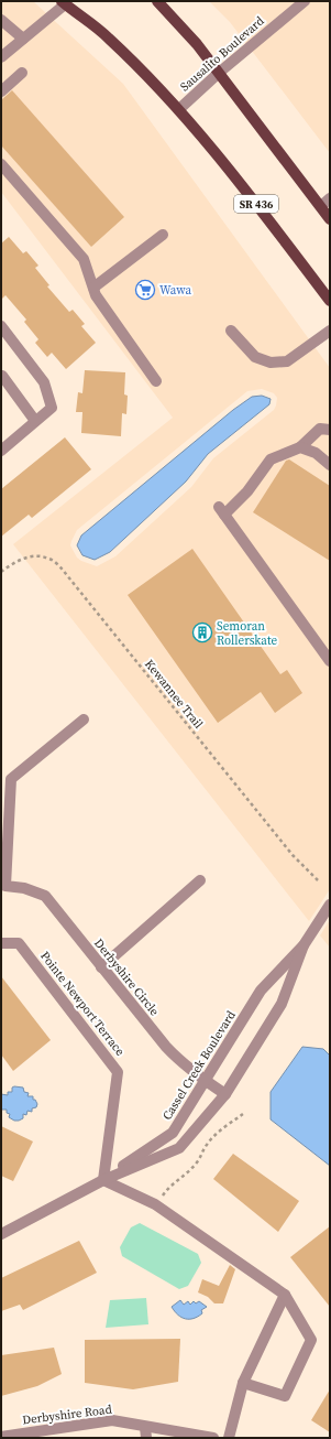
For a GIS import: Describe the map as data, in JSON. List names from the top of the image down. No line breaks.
{"streets":{"main road":["SR 436"],"street":["Sausalito Boulevard","Derbyshire Circle","Pointe Newport Terrace","Cassel Creek Boulevard","Derbyshire Road"],"path":["Kewannee Trail"]},"crossings":[["Sausalito Boulevard","SR 436"],["Derbyshire Circle","Cassel Creek Boulevard"],["Pointe Newport Terrace","Cassel Creek Boulevard"]],"places":{"supermarket":["Wawa"],"building":["Semoran Rollerskate"]}}
